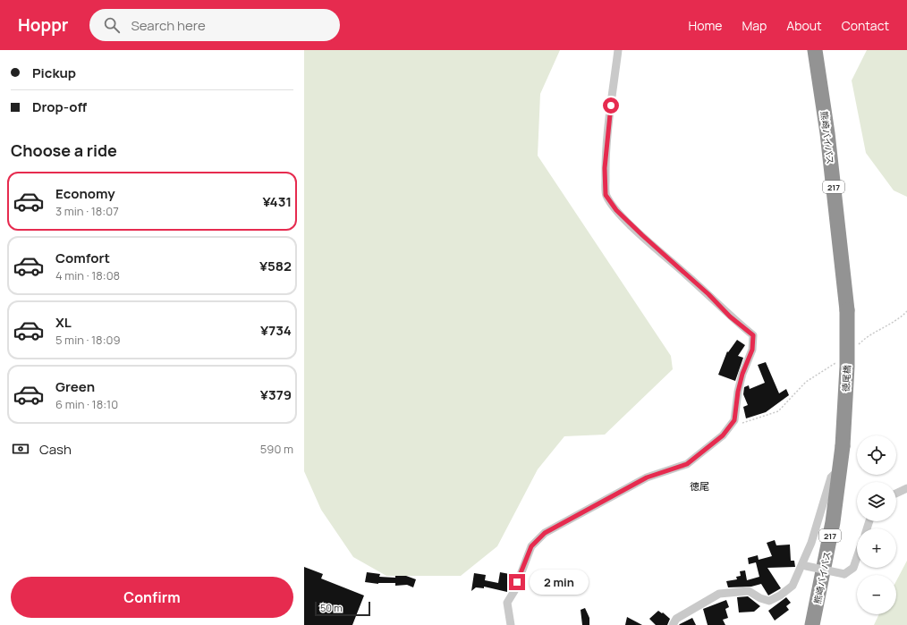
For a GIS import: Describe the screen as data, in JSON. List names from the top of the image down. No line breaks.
{"streets":{"highway":["熊崎バイパス","217","徳尾橋"]},"crossings":[["熊崎バイパス","徳尾橋"]],"districts":["徳尾"],"scale_bar":"50 m","page":{"header":"Hoppr","search":"Search here","nav":["Home","Map","About","Contact"],"banner":["Pickup","Drop-off"],"heading":"Choose a ride","list":[{"name":"Economy","note":"3 min · 18:07","value":"¥431"},{"name":"Comfort","note":"4 min · 18:08","value":"¥582"},{"name":"XL","note":"5 min · 18:09","value":"¥734"},{"name":"Green","note":"6 min · 18:10","value":"¥379"}],"pay":["Cash","590 m"],"map_buttons":["+","−"],"buttons":"Confirm","bubble":"2 min","scale":"50 m"}}
